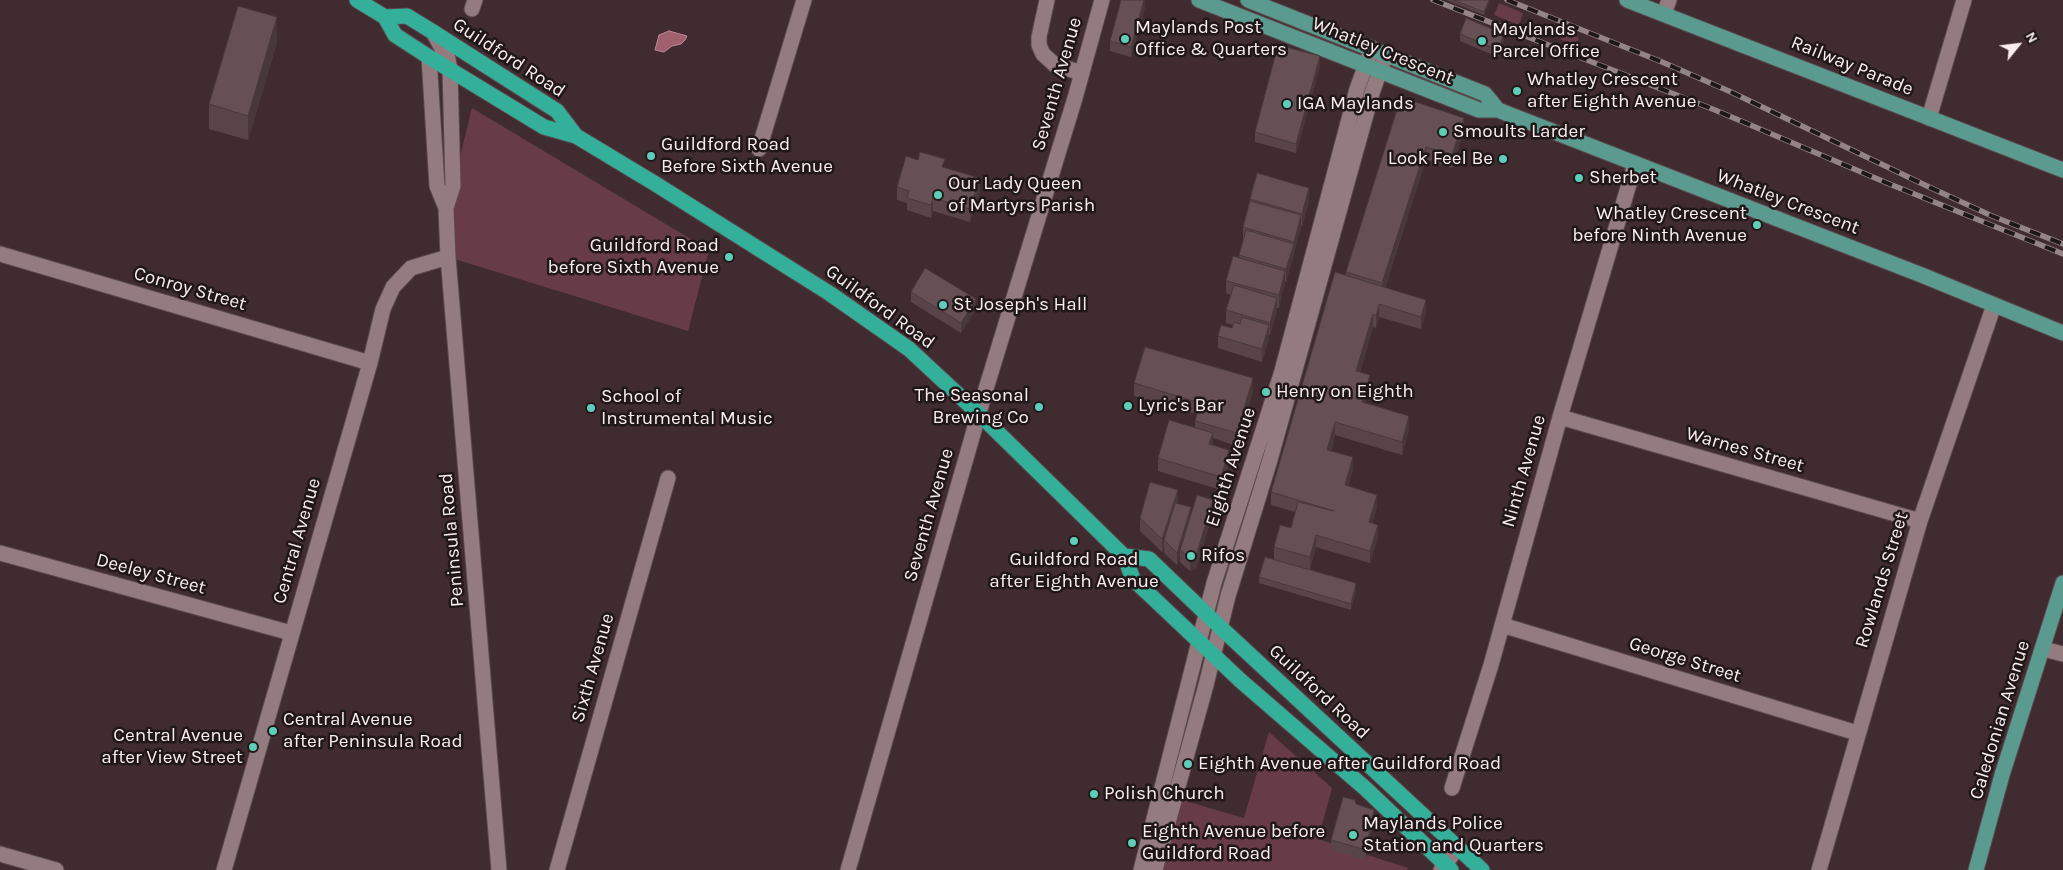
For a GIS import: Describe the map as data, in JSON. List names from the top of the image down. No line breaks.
{"streets":{"highway":["Guildford Road"],"main road":["Whatley Crescent","Railway Parade","Caledonian Avenue"],"street":["Seventh Avenue","Conroy Street","Warnes Street","Eighth Avenue","Ninth Avenue","Peninsula Road","Central Avenue","Deeley Street","Rowlands Street","George Street","Sixth Avenue"]},"crossings":[["Whatley Crescent","Eighth Avenue"],["Whatley Crescent","Ninth Avenue"],["Whatley Crescent","Rowlands Street"],["Guildford Road","Seventh Avenue"],["Guildford Road","Eighth Avenue"],["Guildford Road","Peninsula Road"],["Conroy Street","Central Avenue"],["Warnes Street","Ninth Avenue"],["Warnes Street","Rowlands Street"],["Ninth Avenue","George Street"],["Peninsula Road","Central Avenue"],["Central Avenue","Deeley Street"],["Rowlands Street","George Street"]],"places":["Maylands Post Office & Quarters","Maylands Parcel Office","Whatley Crescent after Eighth Avenue","IGA Maylands","Smoults Larder","Guildford Road Before Sixth Avenue","Look Feel Be","Sherbet","Our Lady Queen of Martyrs Parish","Whatley Crescent before Ninth Avenue","Guildford Road before Sixth Avenue","St Joseph's Hall","Henry on Eighth","Lyric's Bar","The Seasonal Brewing Co","School of Instrumental Music","Guildford Road after Eighth Avenue","Rifos","Central Avenue after Peninsula Road","Central Avenue after View Street","Eighth Avenue after Guildford Road","Polish Church","Maylands Police Station and Quarters","Eighth Avenue before Guildford Road"],"north":"top right"}
